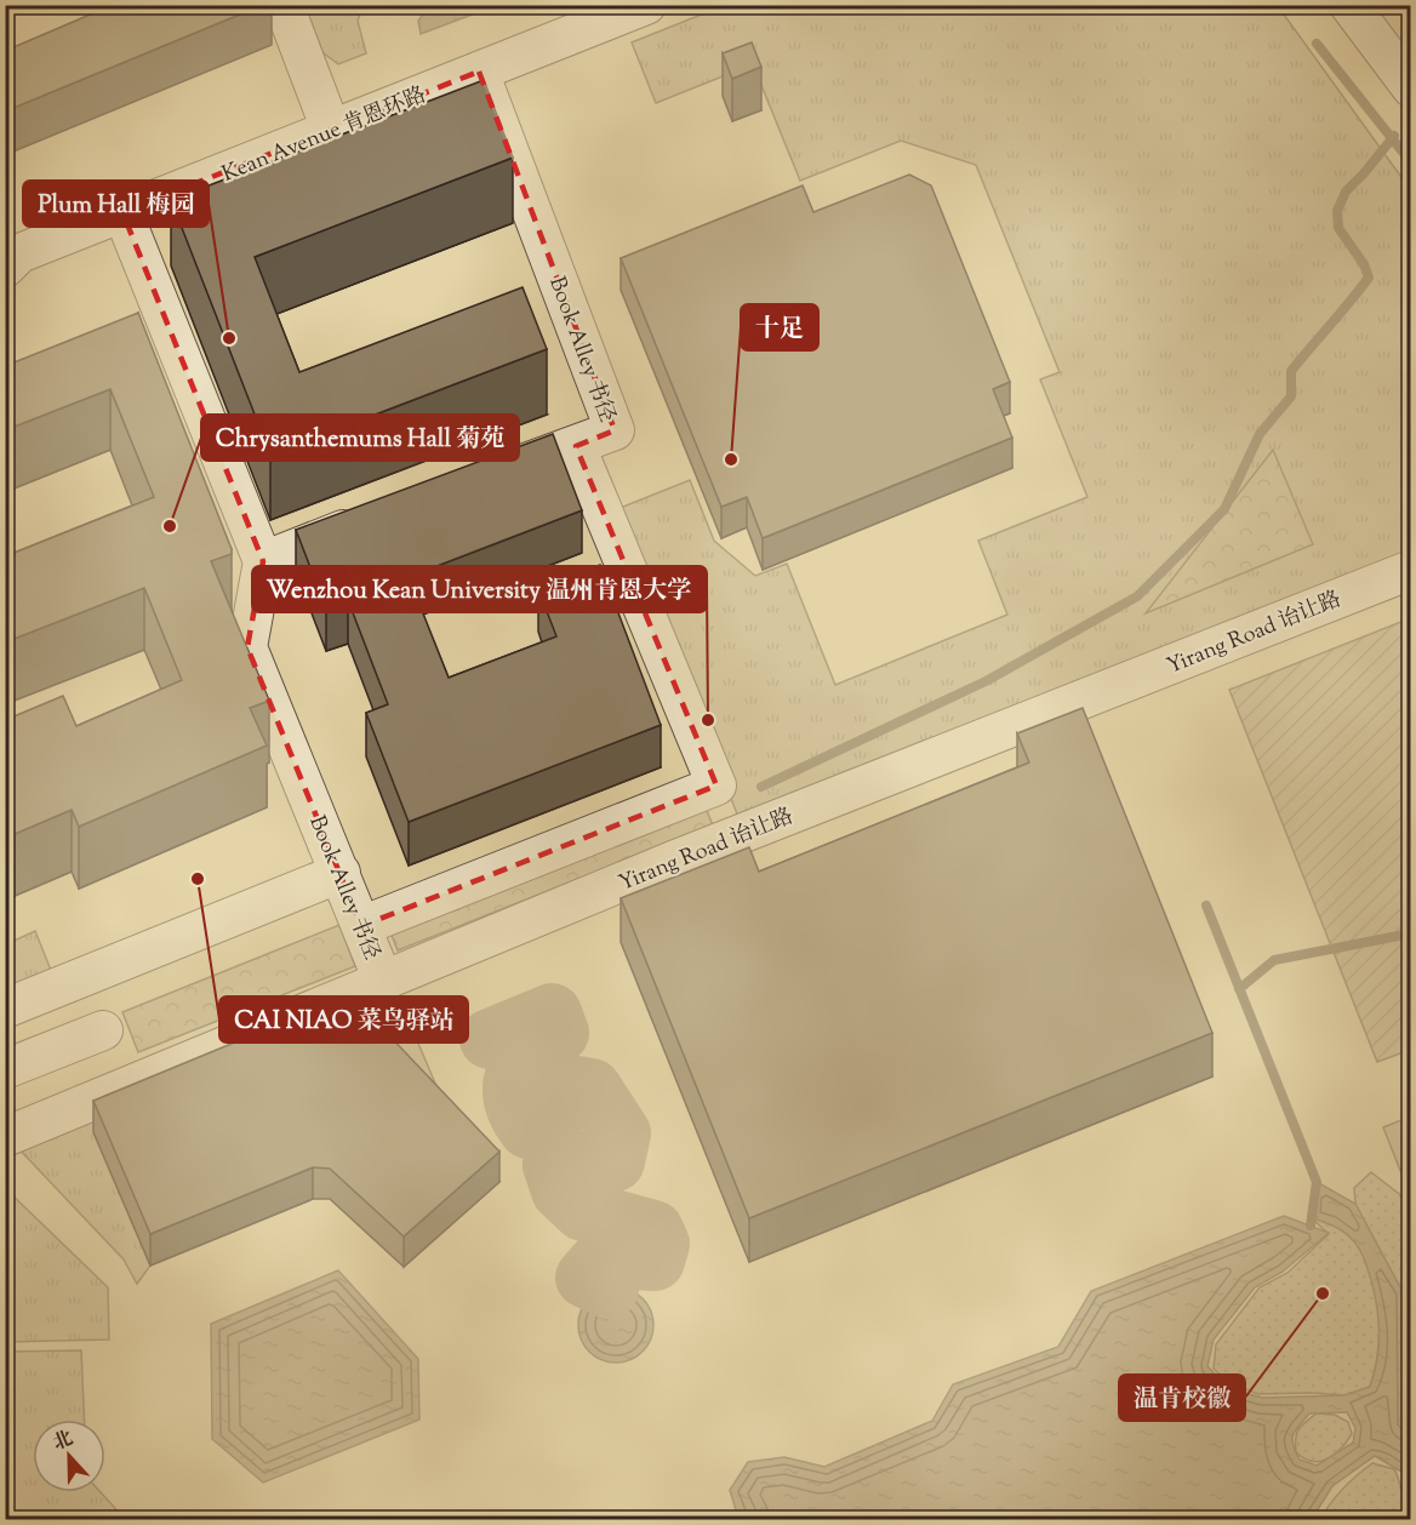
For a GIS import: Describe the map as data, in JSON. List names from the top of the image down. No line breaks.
{"streets":{"street":["Kean Avenue 肯恩环路","Book Alley 书径","Yirang Road 诒让路"]},"crossings":[["Kean Avenue 肯恩环路","Book Alley 书径"],["Book Alley 书径","Yirang Road 诒让路"]],"places":["Plum Hall 梅园","十足","Chrysanthemums Hall 菊苑","Wenzhou Kean University 温州肯恩大学","CAI NIAO 菜鸟驿站","温肯校徽"],"north":"top"}
